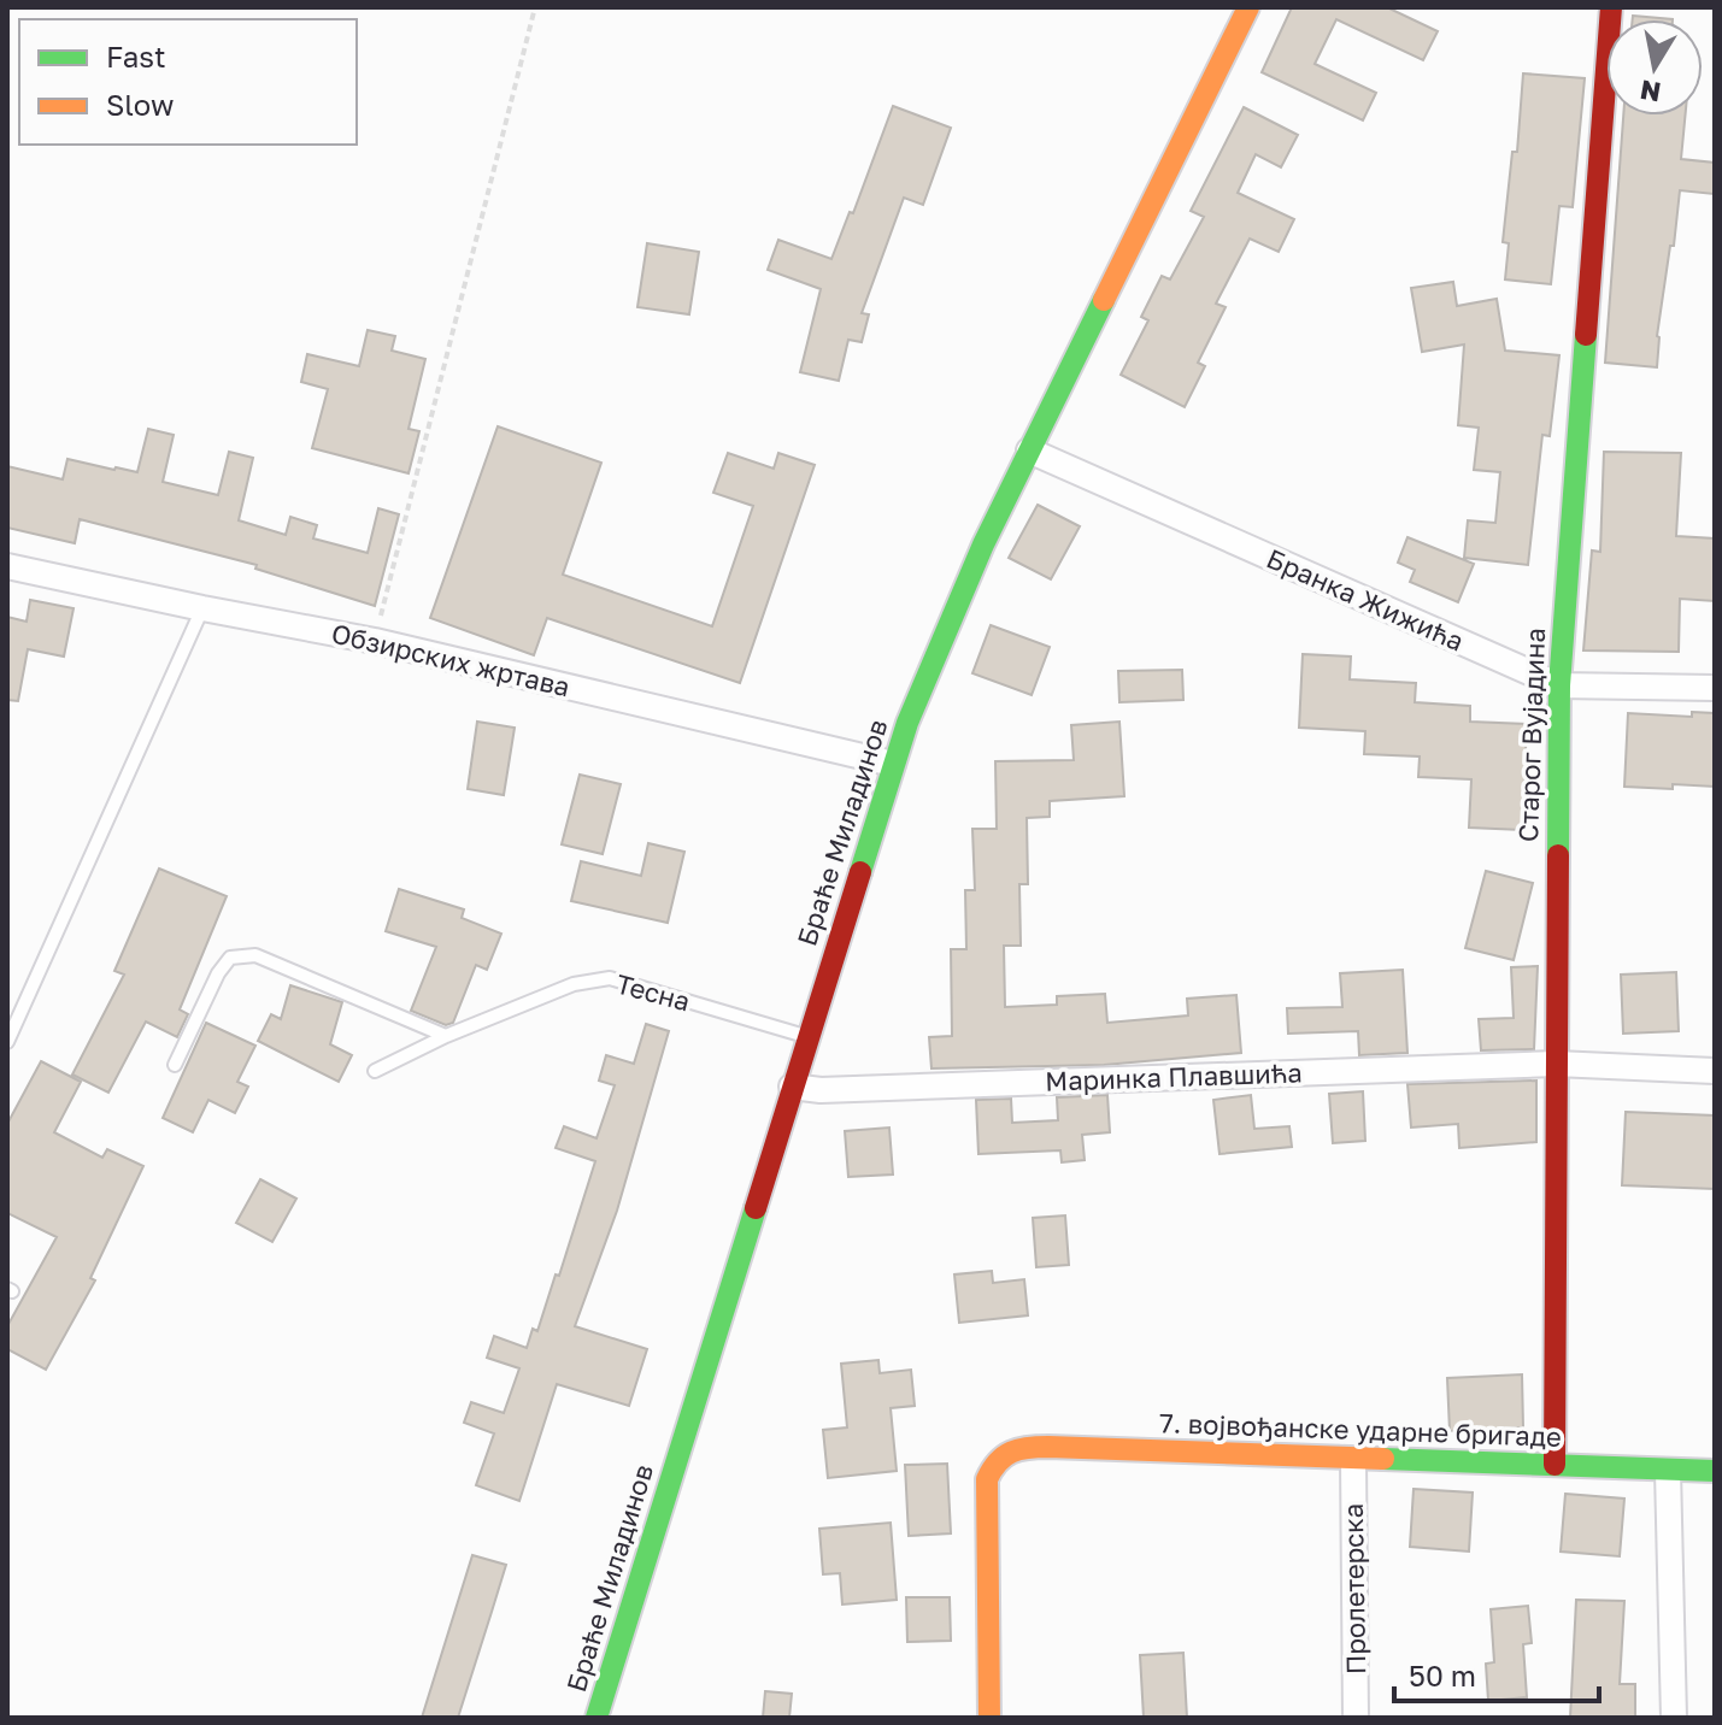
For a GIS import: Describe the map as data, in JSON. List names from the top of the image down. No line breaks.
{"streets":{"street":["Бранка Жижића","Обзирских жртава","Старог Вујадина","Браће Миладинов","Маринка Плавшића","7. војвођанске ударне бригаде","Пролетерска"],"lane":["Тесна"]},"crossings":[["Бранка Жижића","Старог Вујадина"],["Бранка Жижића","Браће Миладинов"],["Обзирских жртава","Браће Миладинов"],["Старог Вујадина","Маринка Плавшића"],["Старог Вујадина","7. војвођанске ударне бригаде"],["Браће Миладинов","Тесна"],["Браће Миладинов","Маринка Плавшића"],["7. војвођанске ударне бригаде","Пролетерска"]],"legend":["Fast","Slow"],"scale_bar":"50 m","north":"bottom"}
